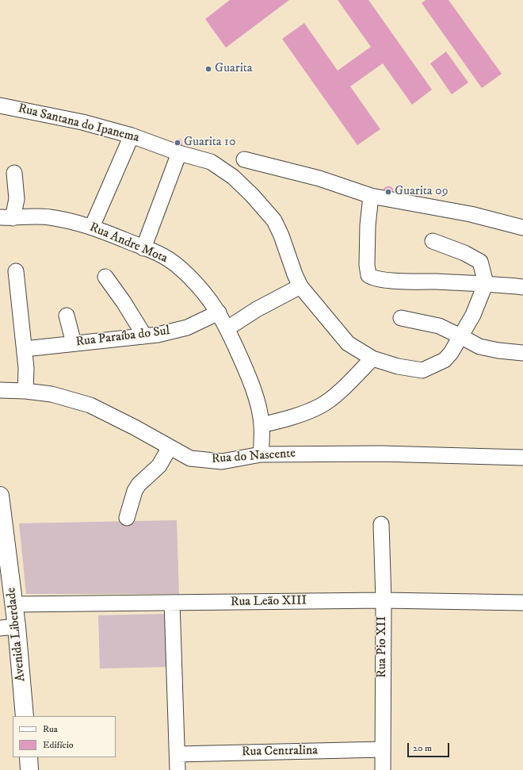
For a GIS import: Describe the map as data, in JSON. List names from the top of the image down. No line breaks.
{"streets":{"main road":["Avenida Liberdade"],"street":["Rua Santana do Ipanema","Rua Andre Mota","Rua Paraíba do Sul","Rua do Nascente","Rua Leão XIII","Rua Pio XII","Rua Centralina"]},"crossings":[["Rua Andre Mota","Rua Paraíba do Sul"],["Rua Andre Mota","Rua do Nascente"],["Rua Leão XIII","Avenida Liberdade"],["Rua Leão XIII","Rua Pio XII"],["Rua Pio XII","Rua Centralina"]],"places":["Guarita","Guarita 10","Guarita 09"],"legend":["Rua","Edifício"],"scale_bar":"20 m"}
